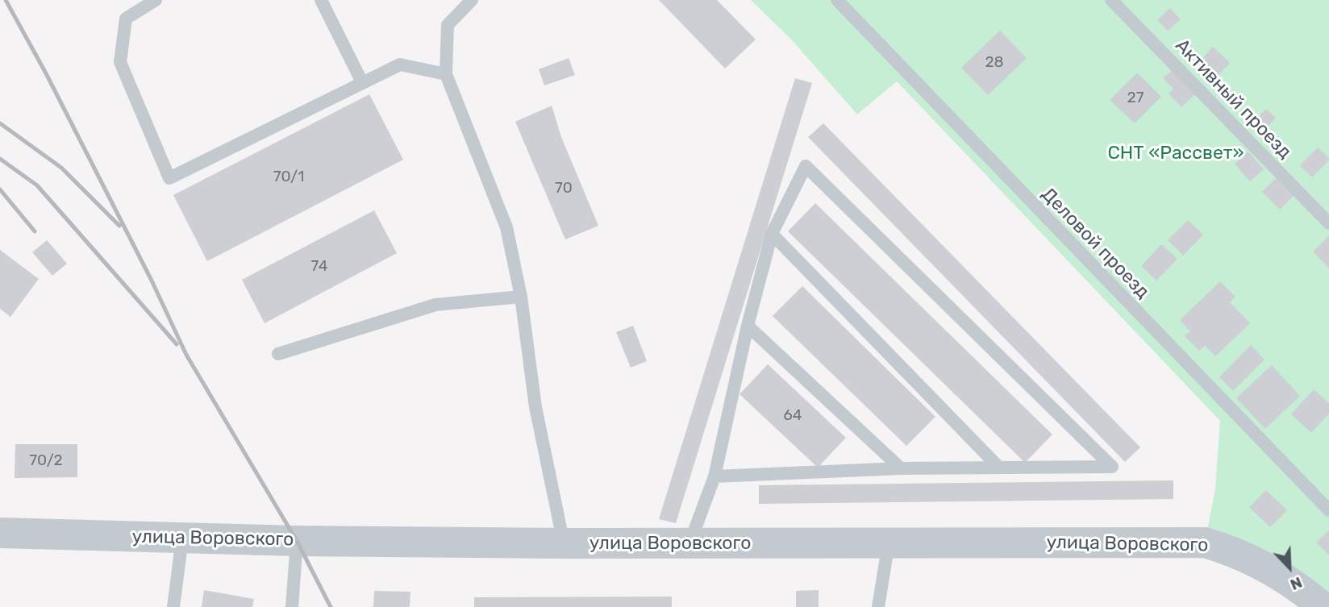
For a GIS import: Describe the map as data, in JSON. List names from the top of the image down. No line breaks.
{"streets":{"street":["улица Воровского"],"lane":["Активный проезд","Деловой проезд"]},"parks":["СНТ «Рассвет»"],"house_numbers":["28","27","70/1","70","74","64","70/2"],"north":"bottom right"}
